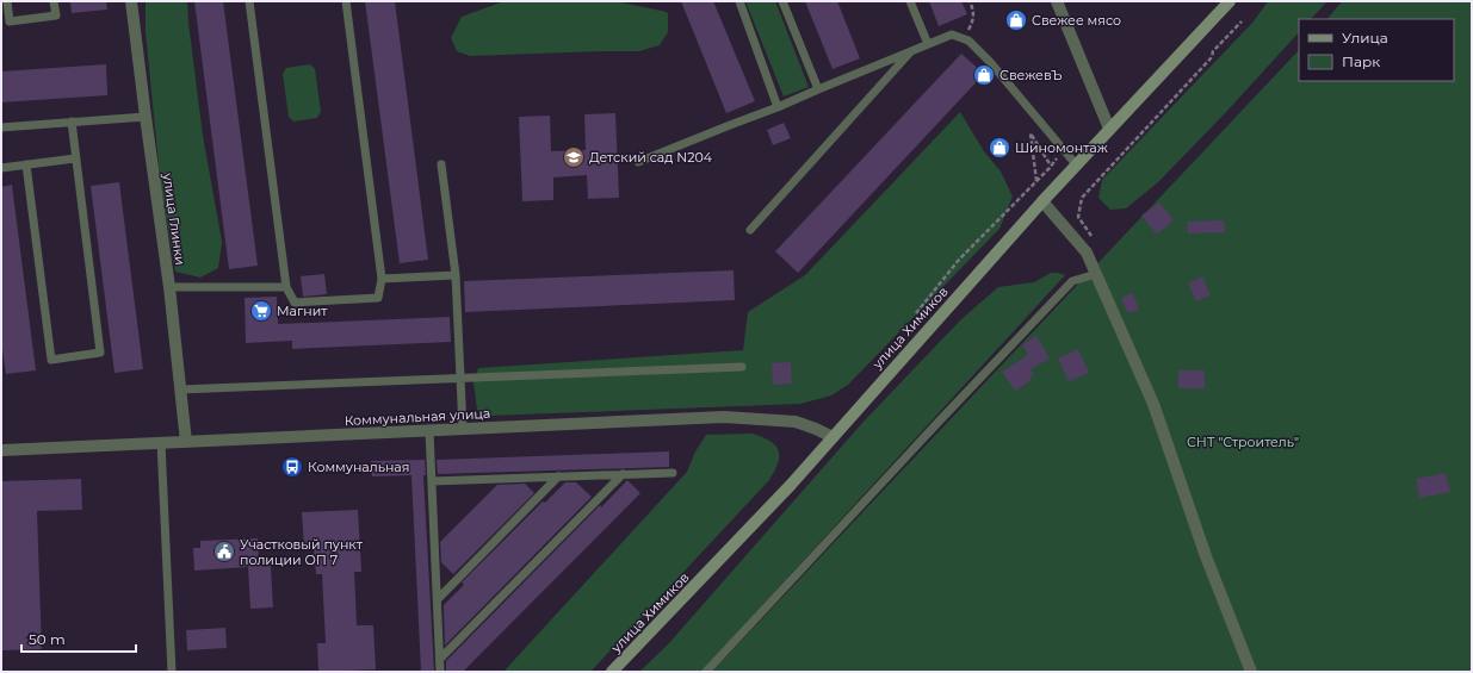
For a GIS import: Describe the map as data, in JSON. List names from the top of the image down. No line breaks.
{"streets":{"main road":["улица Химиков"],"street":["улица Глинки","Коммунальная улица"]},"crossings":[["улица Глинки","Коммунальная улица"],["улица Химиков","Коммунальная улица"]],"parks":["СНТ \"Строитель\""],"places":{"shop":["Свежее мясо","СвежевЪ","Шиномонтаж"],"school or university":["Детский сад N204"],"supermarket":["Магнит"],"bus stop":["Коммунальная"],"public building":["Участковый пункт полиции ОП 7"]},"legend":["Улица","Парк"],"scale_bar":"50 m"}
